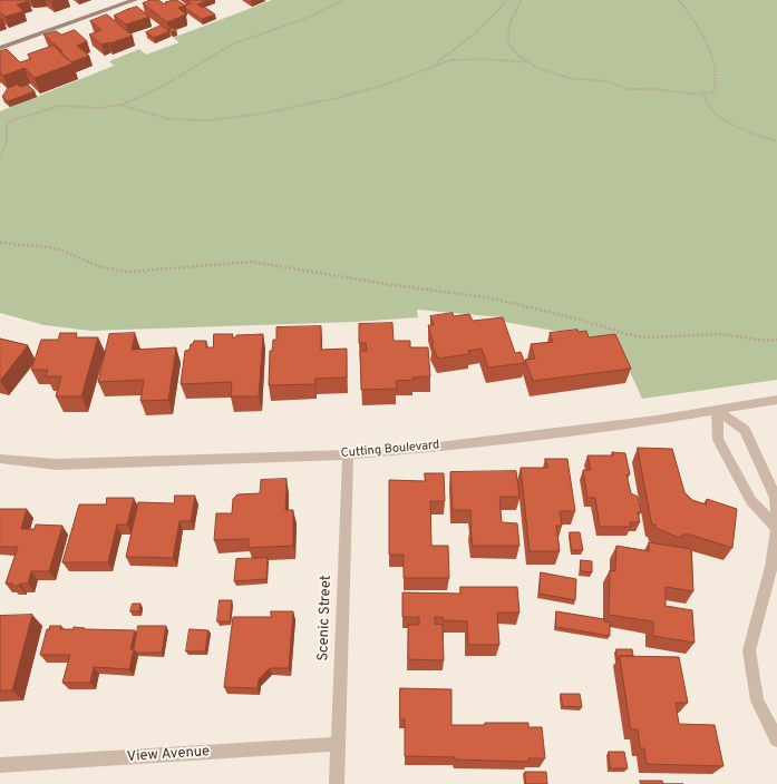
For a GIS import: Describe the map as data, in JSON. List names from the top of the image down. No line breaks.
{"streets":{"street":["Cutting Boulevard","Scenic Street","View Avenue"]},"crossings":[["Cutting Boulevard","Scenic Street"],["Scenic Street","View Avenue"]]}
